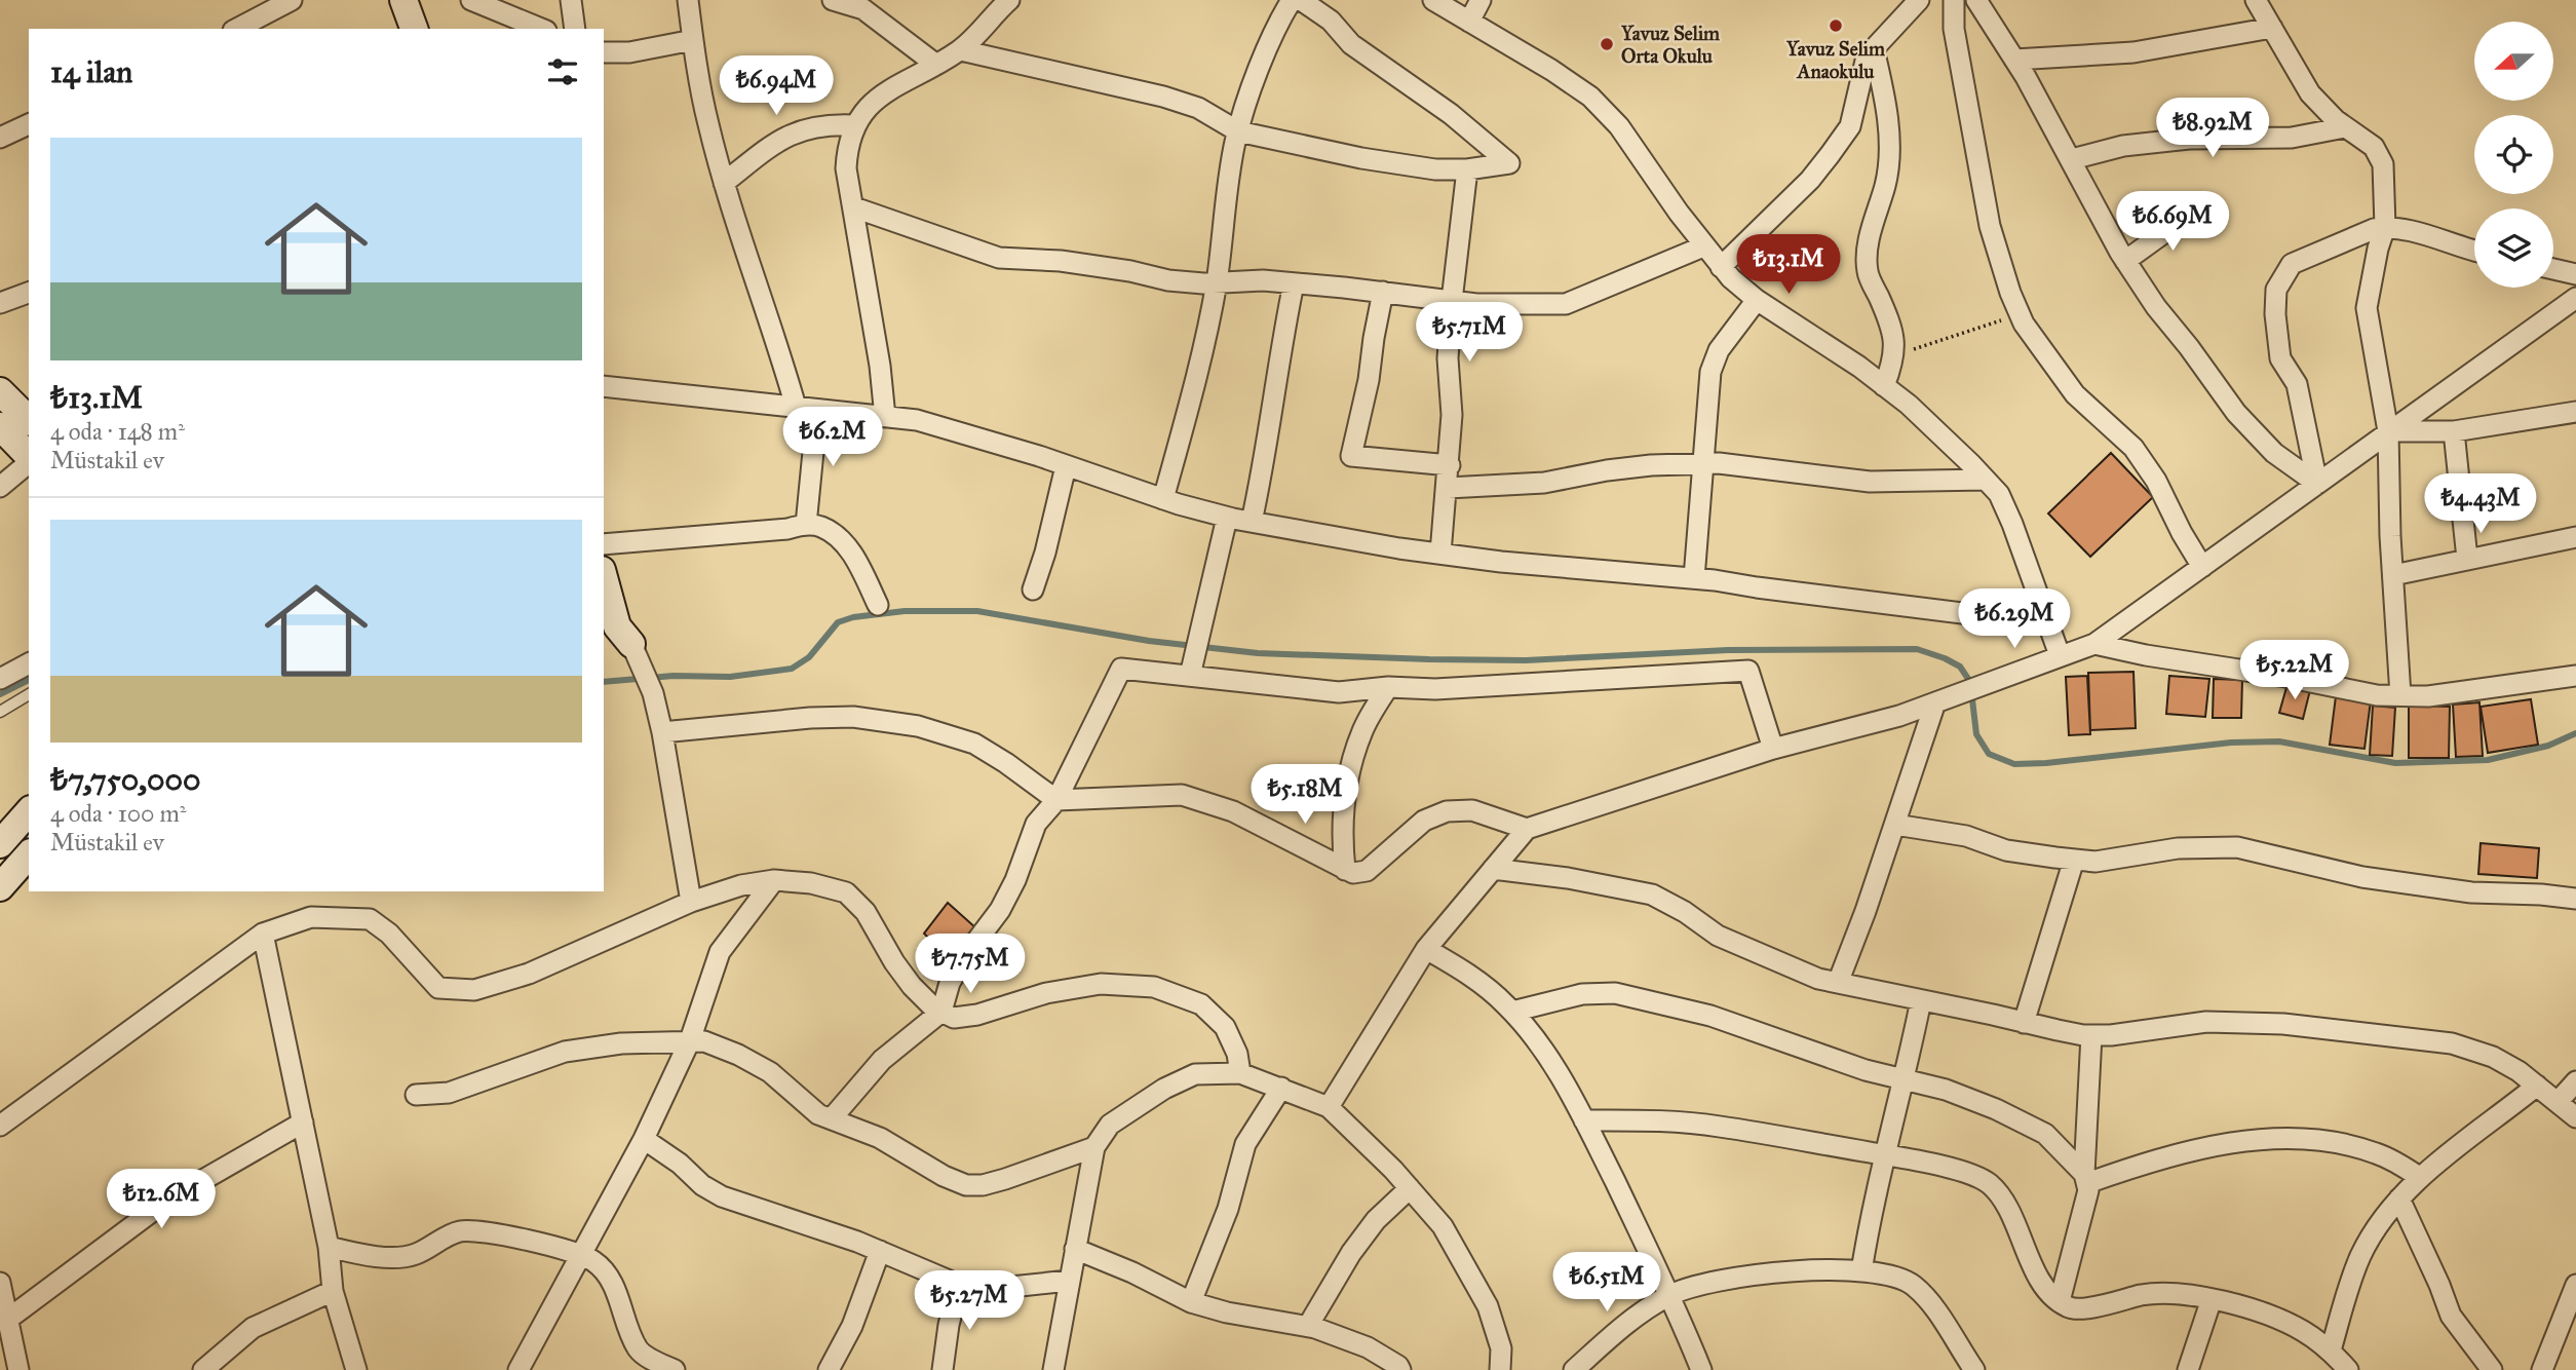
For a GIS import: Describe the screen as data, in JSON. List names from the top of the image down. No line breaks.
{"places":["Yavuz Selim Anaokulu","Yavuz Selim Orta Okulu"],"north":"left","page":{"heading":"14 ilan","price":["₺6.94M","₺8.92M","₺6.69M","₺13.1M","₺5.71M","₺6.2M","₺4.43M","₺6.29M","₺5.22M","₺5.18M","₺7.75M","₺12.6M","₺6.51M","₺5.27M"],"list":[{"name":"₺13.1M","note":"4 oda · 148 m² · Müstakil ev"},{"name":"₺7,750,000","note":"4 oda · 100 m² · Müstakil ev"}]}}
